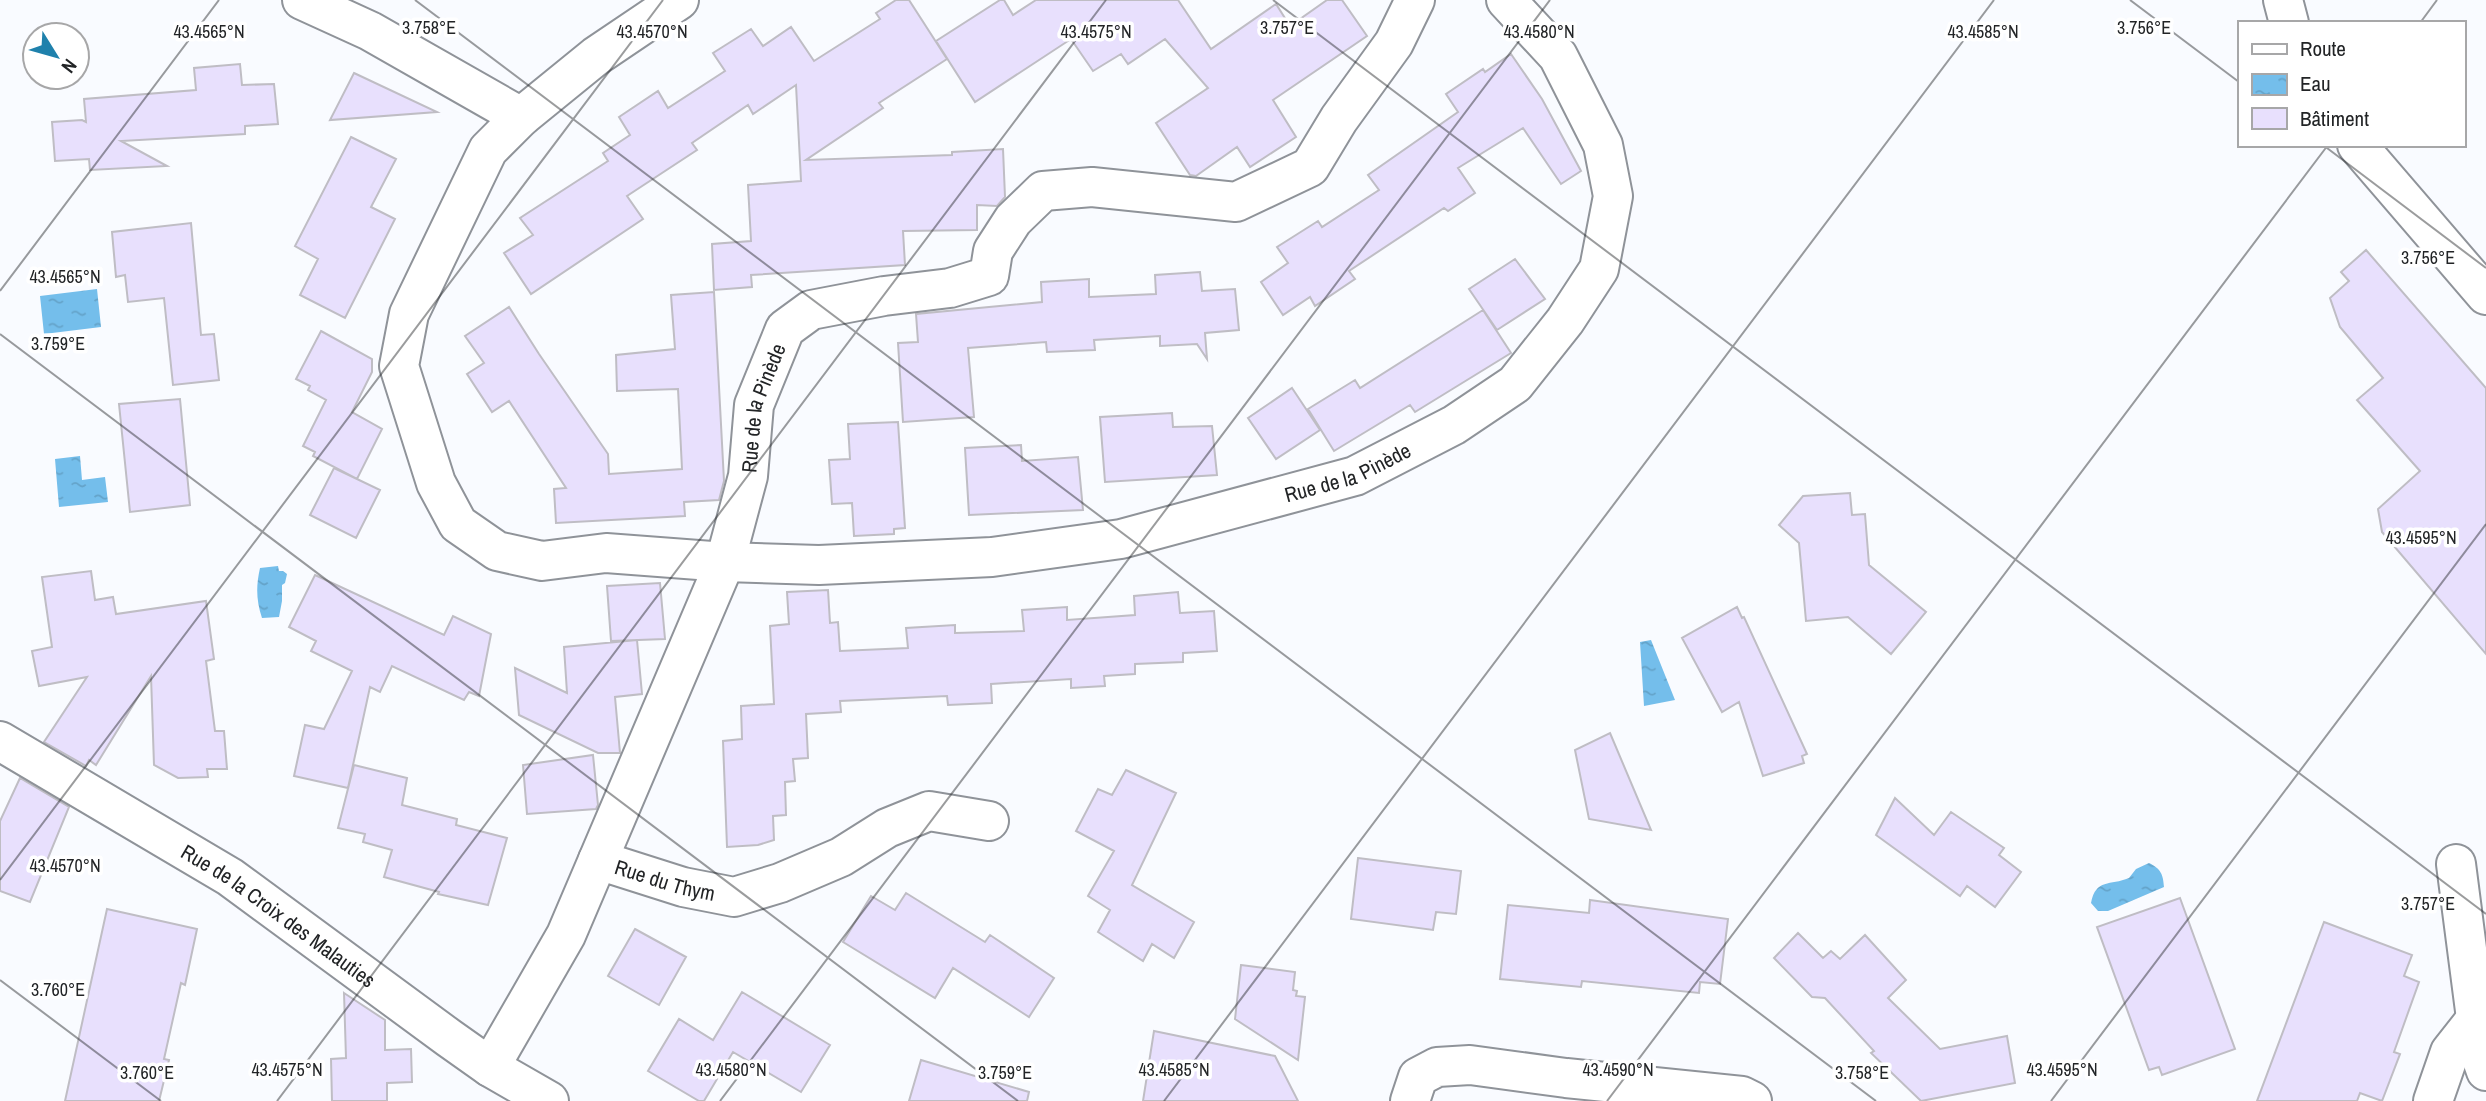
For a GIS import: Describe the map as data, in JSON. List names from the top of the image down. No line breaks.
{"streets":{"street":["Rue de la Pinède","Rue du Thym","Rue de la Croix des Malauties"]},"crossings":[["Rue de la Pinède","Rue du Thym"],["Rue du Thym","Rue de la Croix des Malauties"]],"legend":["Route","Eau","Bâtiment"],"north":"bottom right","coordinates":["3.758°E","3.757°E","3.756°E","43.4565°N","43.4570°N","43.4575°N","43.4580°N","43.4585°N","3.759°E","43.4595°N","3.760°E","43.4590°N"]}
